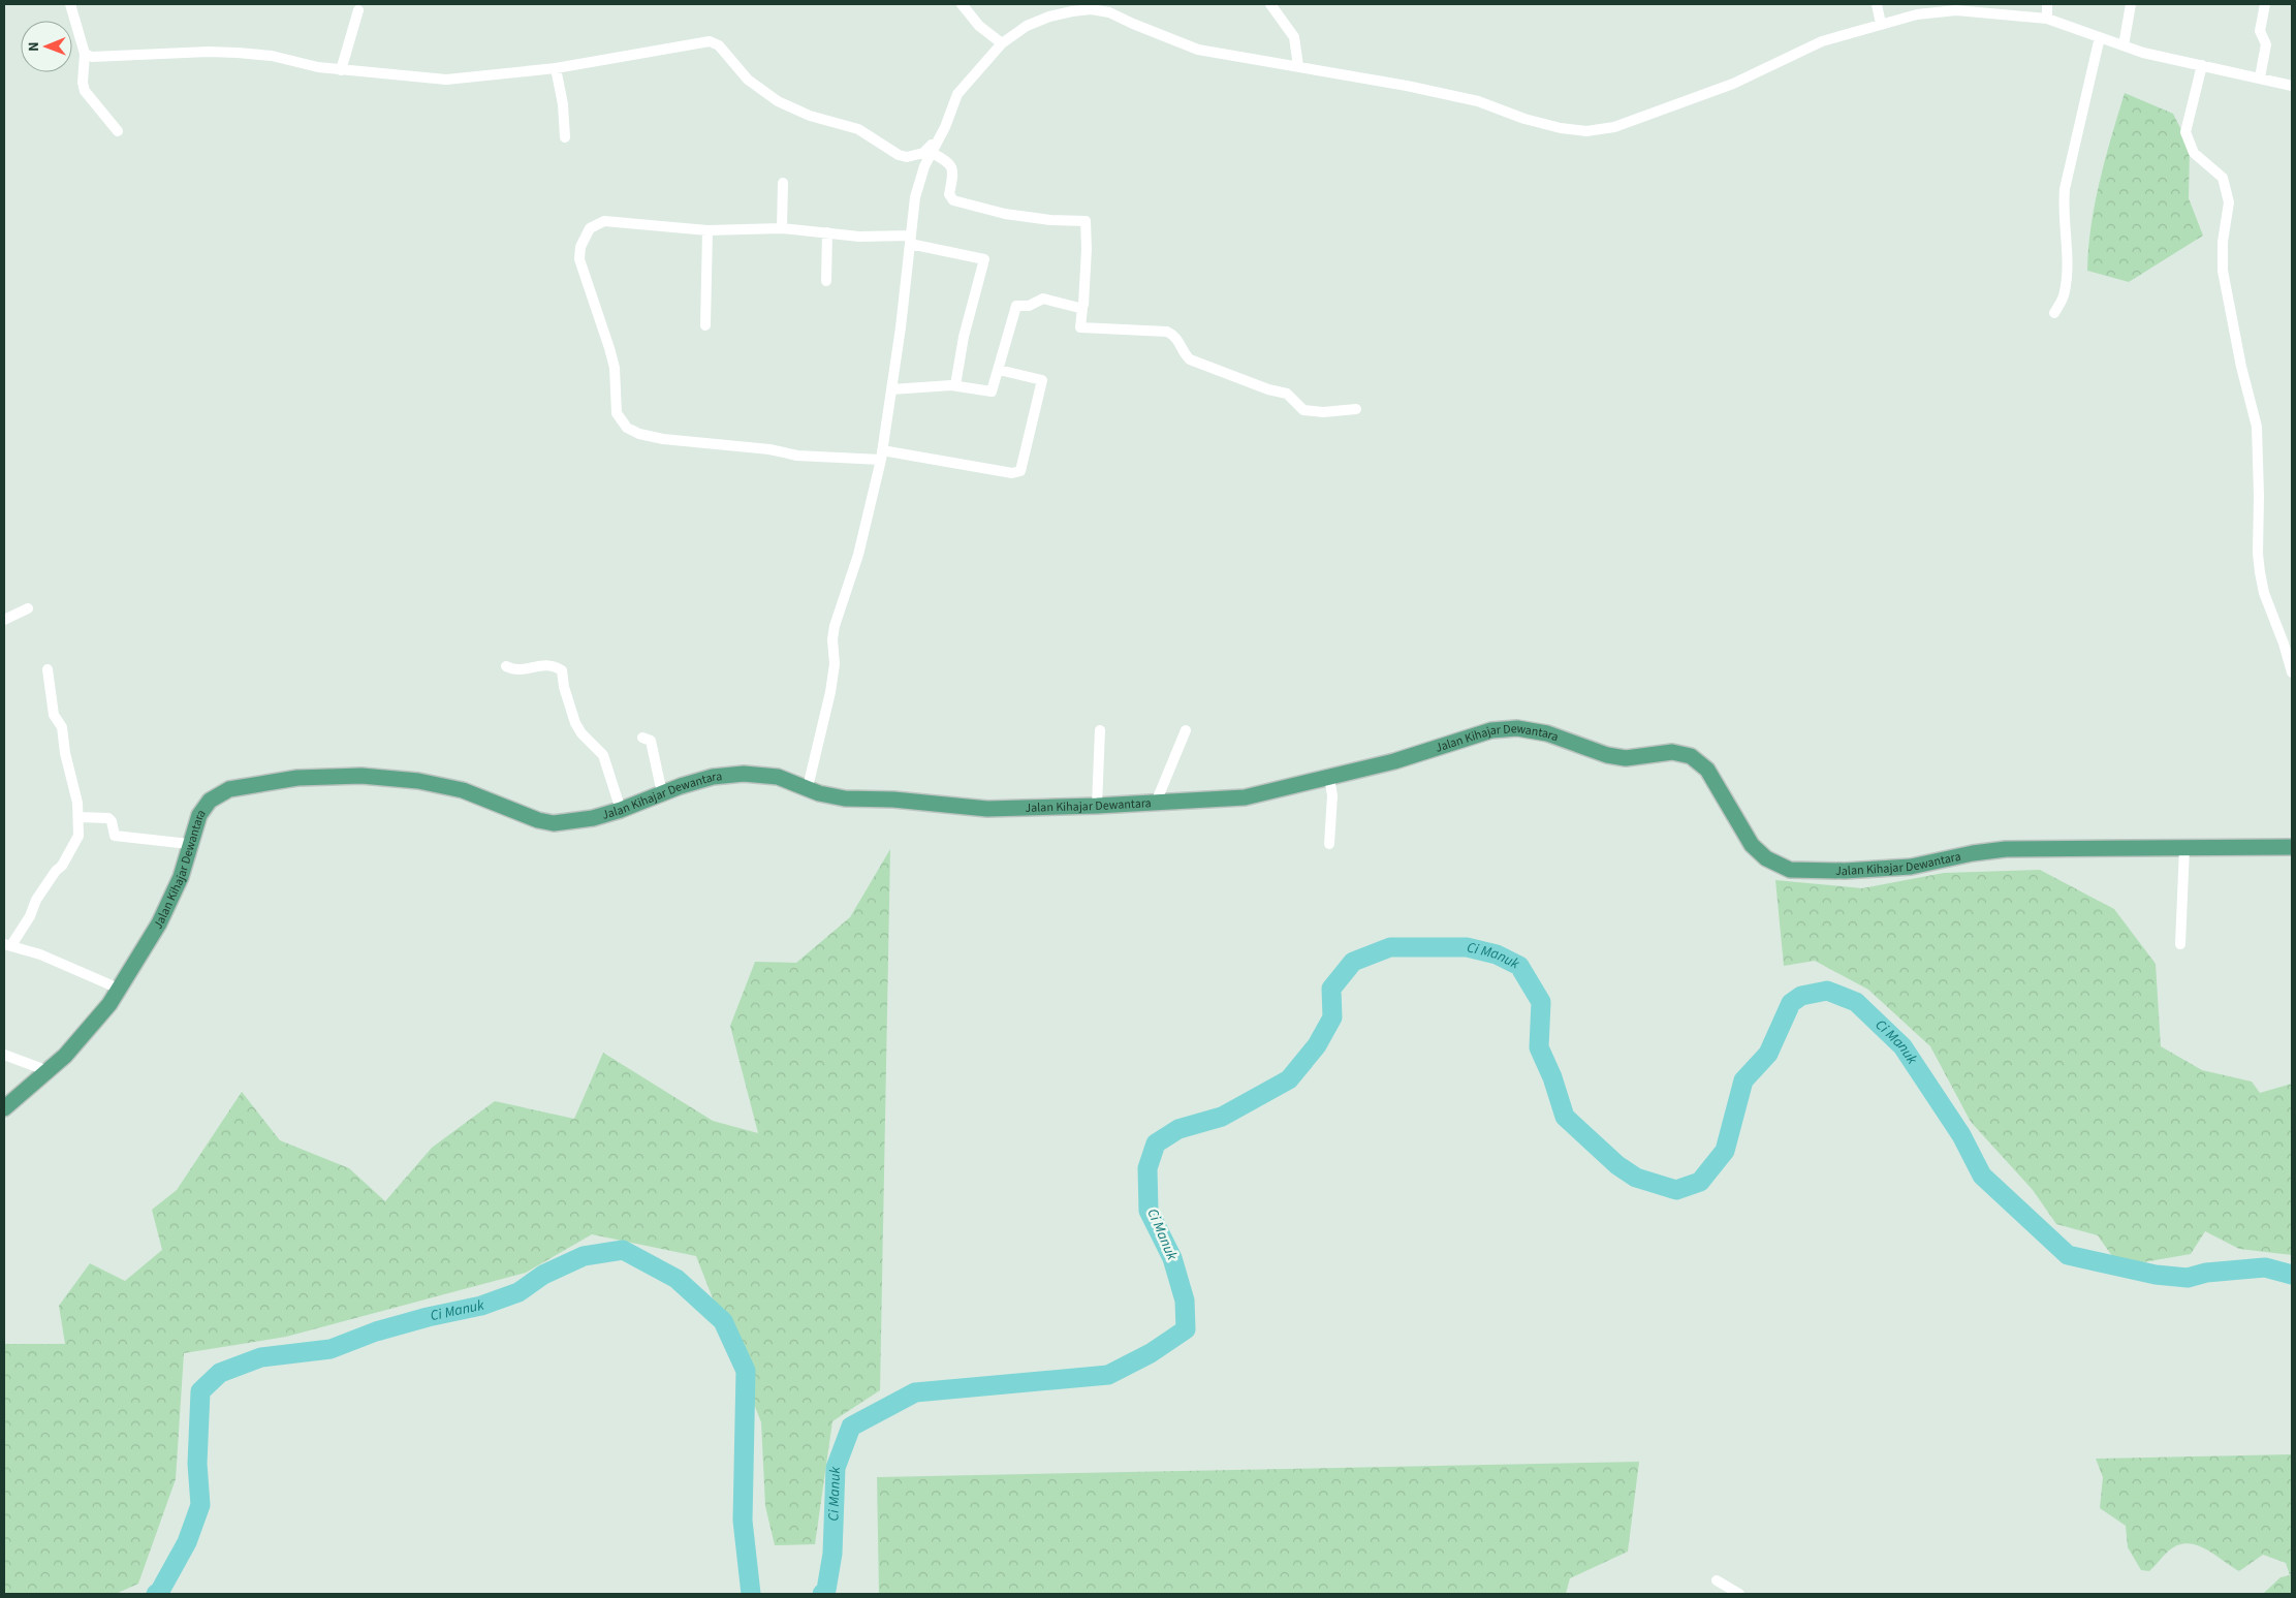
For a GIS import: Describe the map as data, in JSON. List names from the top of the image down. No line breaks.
{"streets":{"main road":["Jalan Kihajar Dewantara"]},"water":["Ci Manuk"],"north":"left"}
